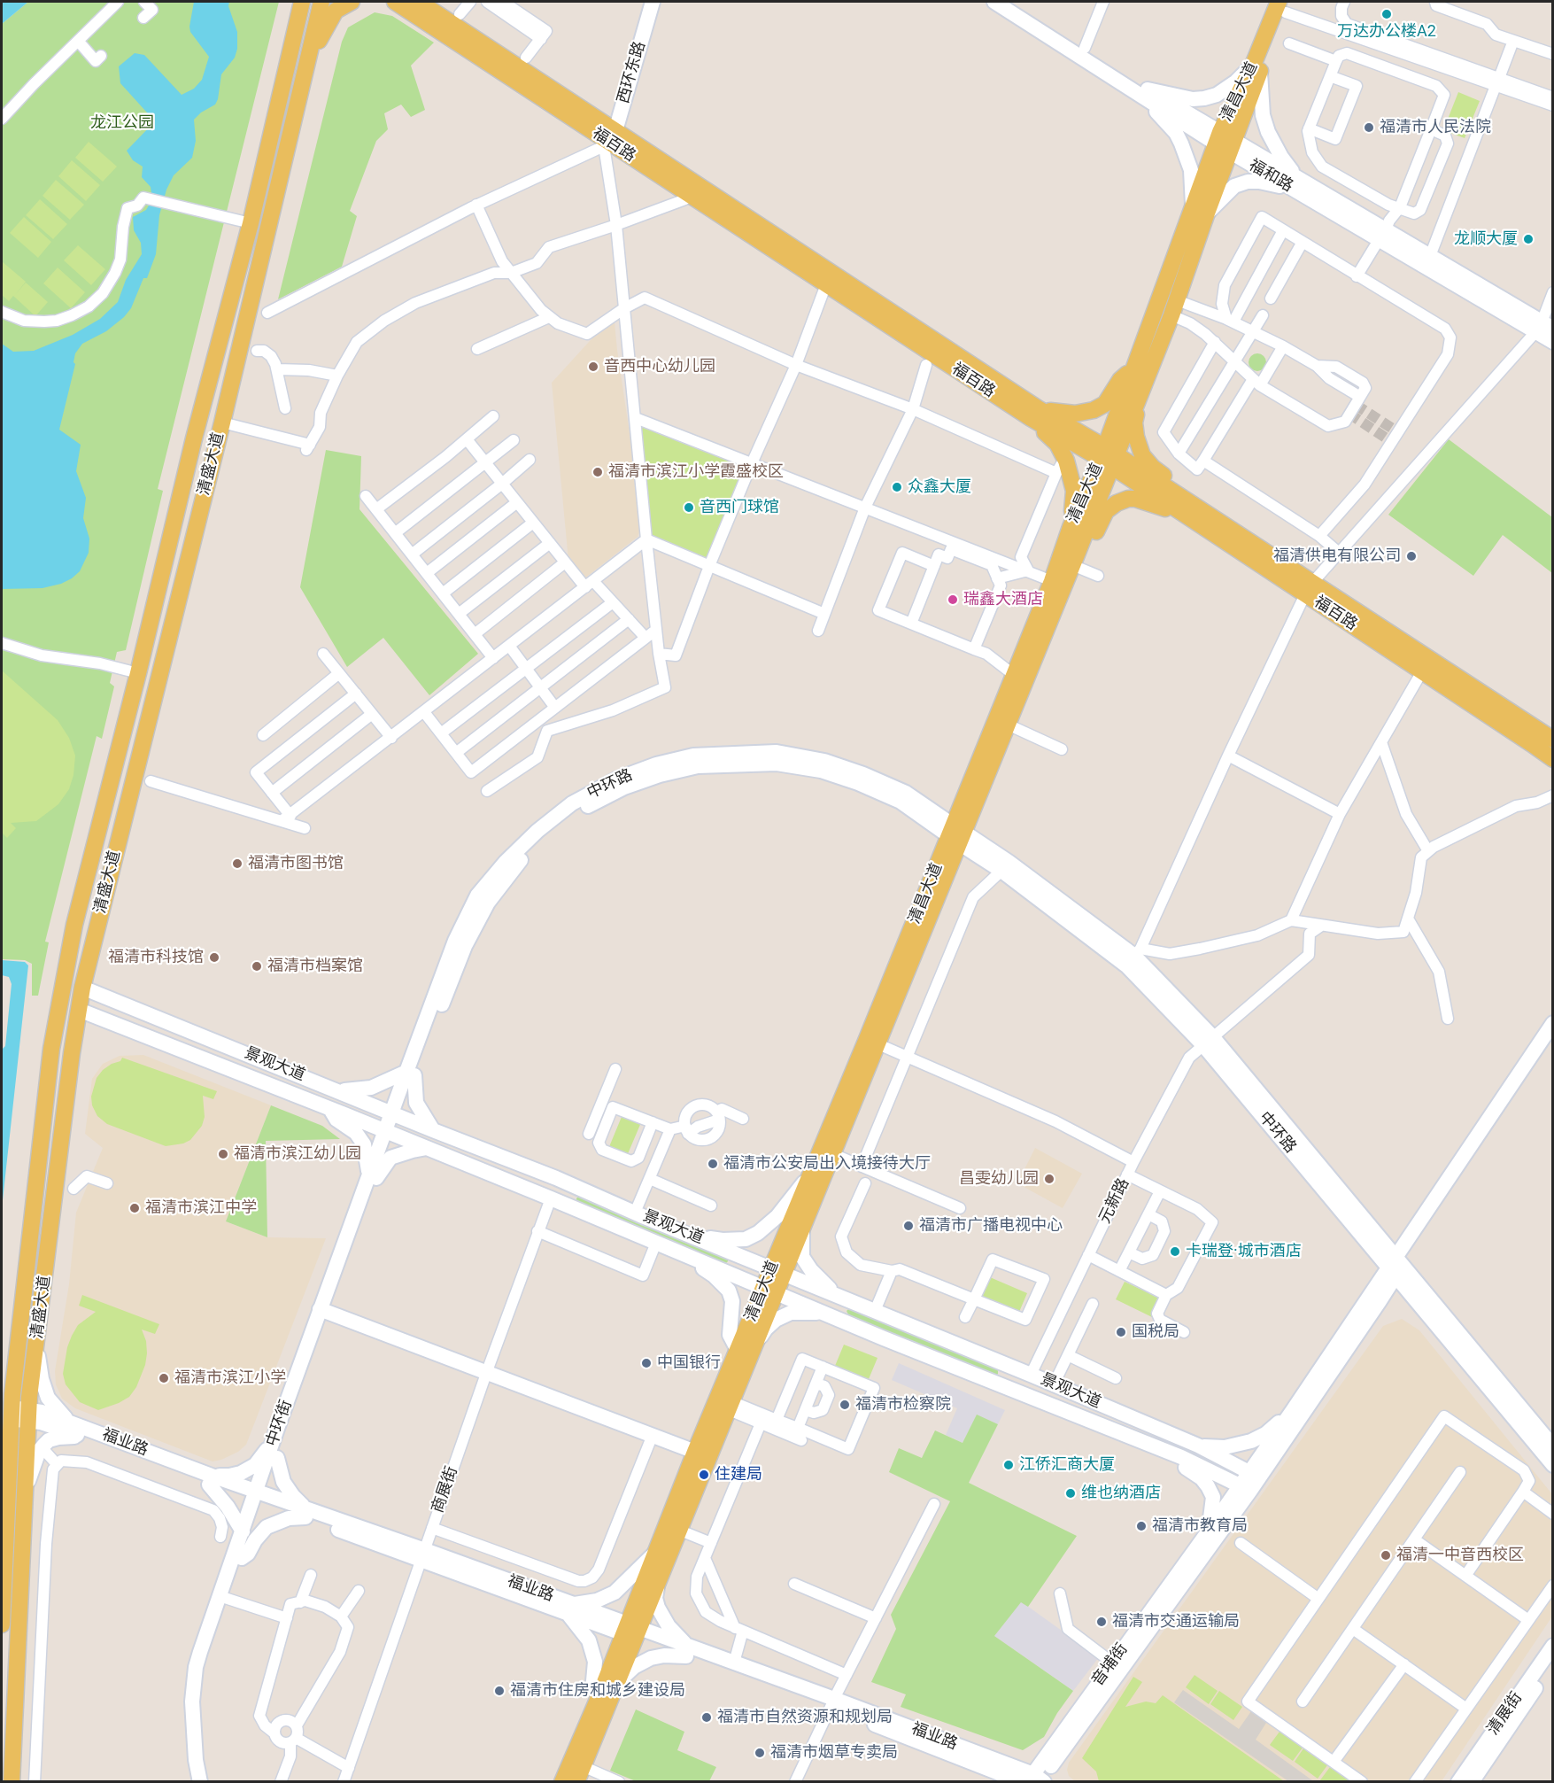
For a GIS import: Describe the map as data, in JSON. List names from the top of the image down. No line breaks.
{"streets":{"main road":["清昌大道","福百路","清盛大道"],"street":["西环东路","福和路","中环路","景观大道","元新路","中环街","福业路","商展街","音埔街","清展街"]},"crossings":[["西环东路","福百路"],["清昌大道","福百路"],["清昌大道","福和路"],["清昌大道","中环路"],["清昌大道","景观大道"],["清昌大道","福业路"],["清盛大道","景观大道"],["清盛大道","福业路"],["中环路","元新路"],["中环路","中环街"],["景观大道","元新路"],["景观大道","中环街"],["景观大道","商展街"],["景观大道","音埔街"],["中环街","福业路"],["福业路","商展街"],["福业路","音埔街"]],"parks":["龙江公园"],"places":["万达办公楼A2","福清市人民法院","龙顺大厦","音西中心幼儿园","福清市滨江小学霞盛校区","众鑫大厦","音西门球馆","福清供电有限公司","瑞鑫大酒店","福清市图书馆","福清市科技馆","福清市档案馆","福清市滨江幼儿园","福清市公安局出入境接待大厅","昌雯幼儿园","福清市滨江中学","福清市广播电视中心","卡瑞登·城市酒店","国税局","中国银行","福清市滨江小学","福清市检察院","江侨汇商大厦","住建局","维也纳酒店","福清市教育局","福清一中音西校区","福清市交通运输局","福清市住房和城乡建设局","福清市自然资源和规划局","福清市烟草专卖局"]}
